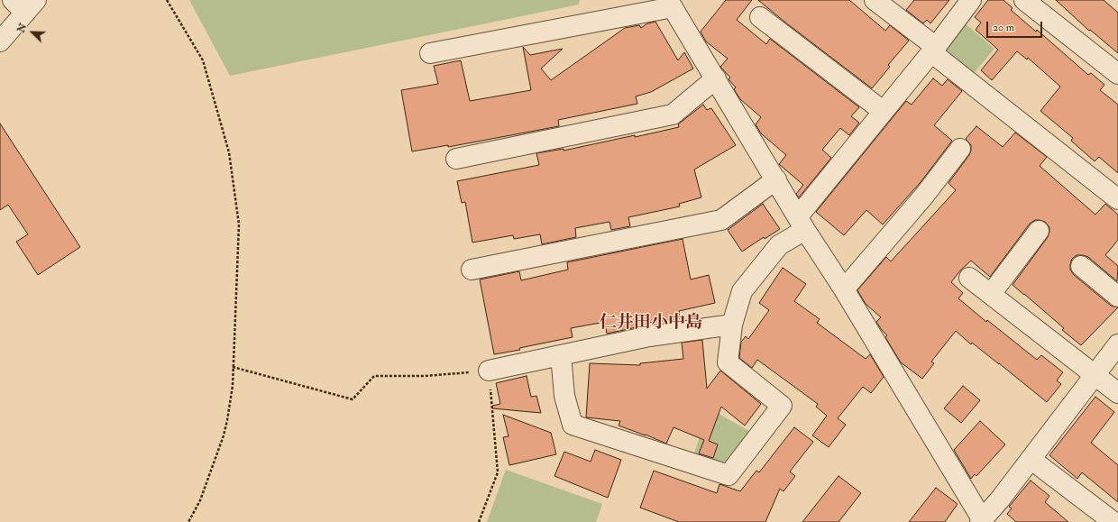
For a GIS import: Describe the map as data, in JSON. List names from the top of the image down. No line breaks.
{"districts":["仁井田小中島"],"scale_bar":"20 m","north":"top left"}
